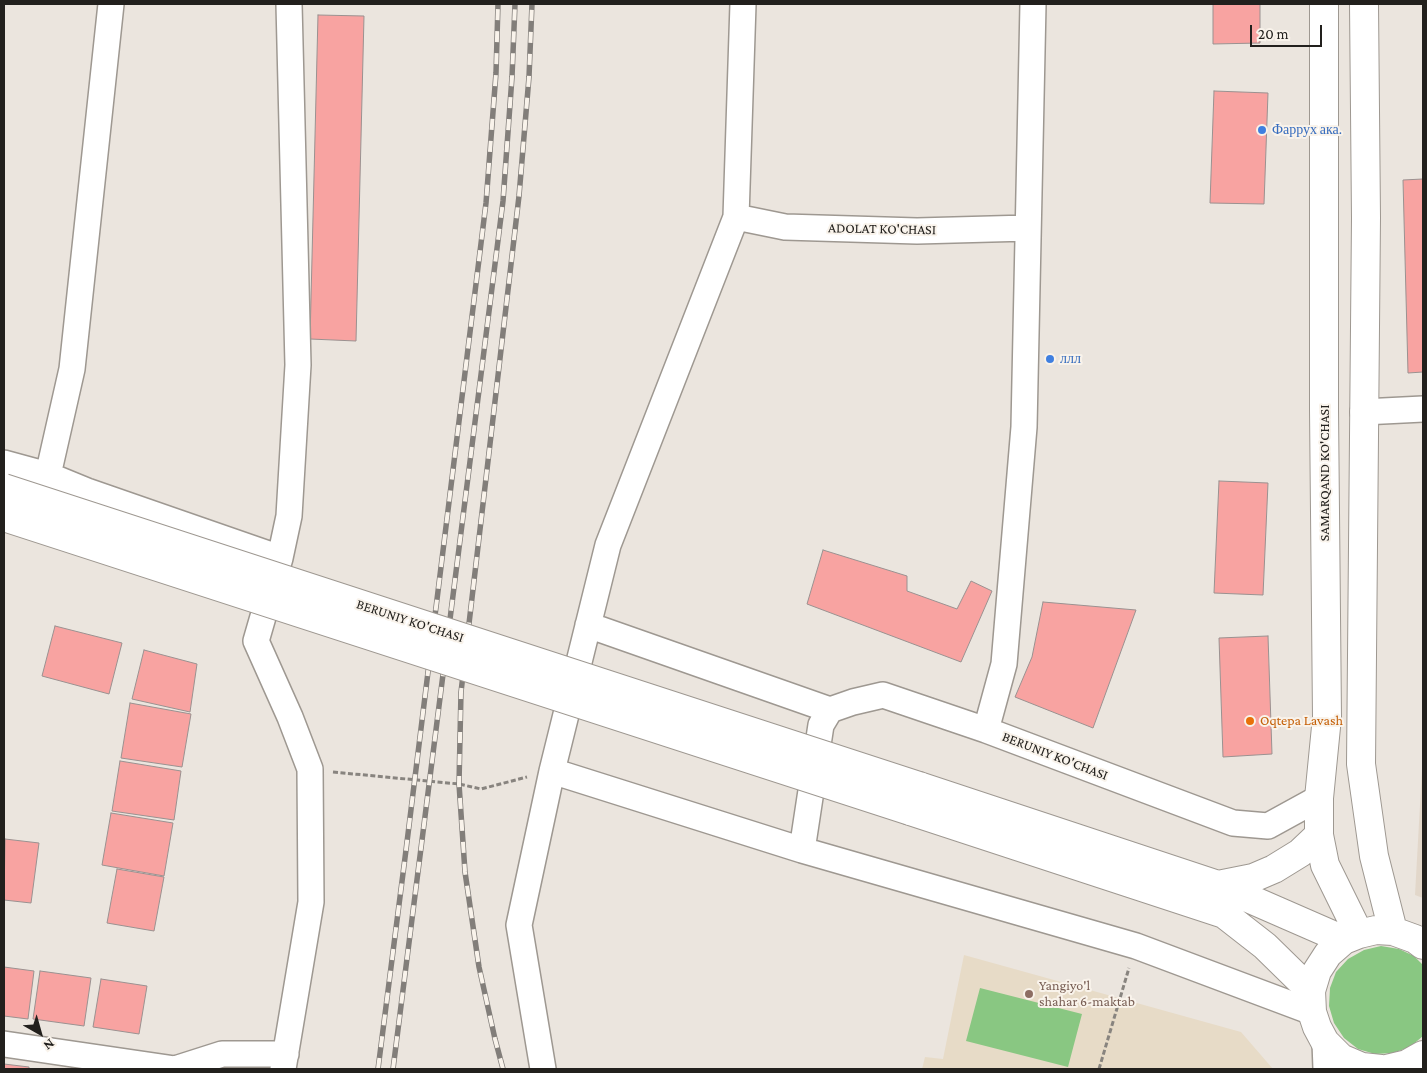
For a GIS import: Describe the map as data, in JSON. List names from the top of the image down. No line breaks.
{"streets":{"main road":["SAMARQAND KO'CHASI","BERUNIY KO'CHASI"],"street":["ADOLAT KO'CHASI"]},"crossings":[["SAMARQAND KO'CHASI","BERUNIY KO'CHASI"]],"places":["Фаррух ака.","ллл","Oqtepa Lavash","Yangiyo'l shahar 6-maktab"],"scale_bar":"20 m","north":"bottom right"}
